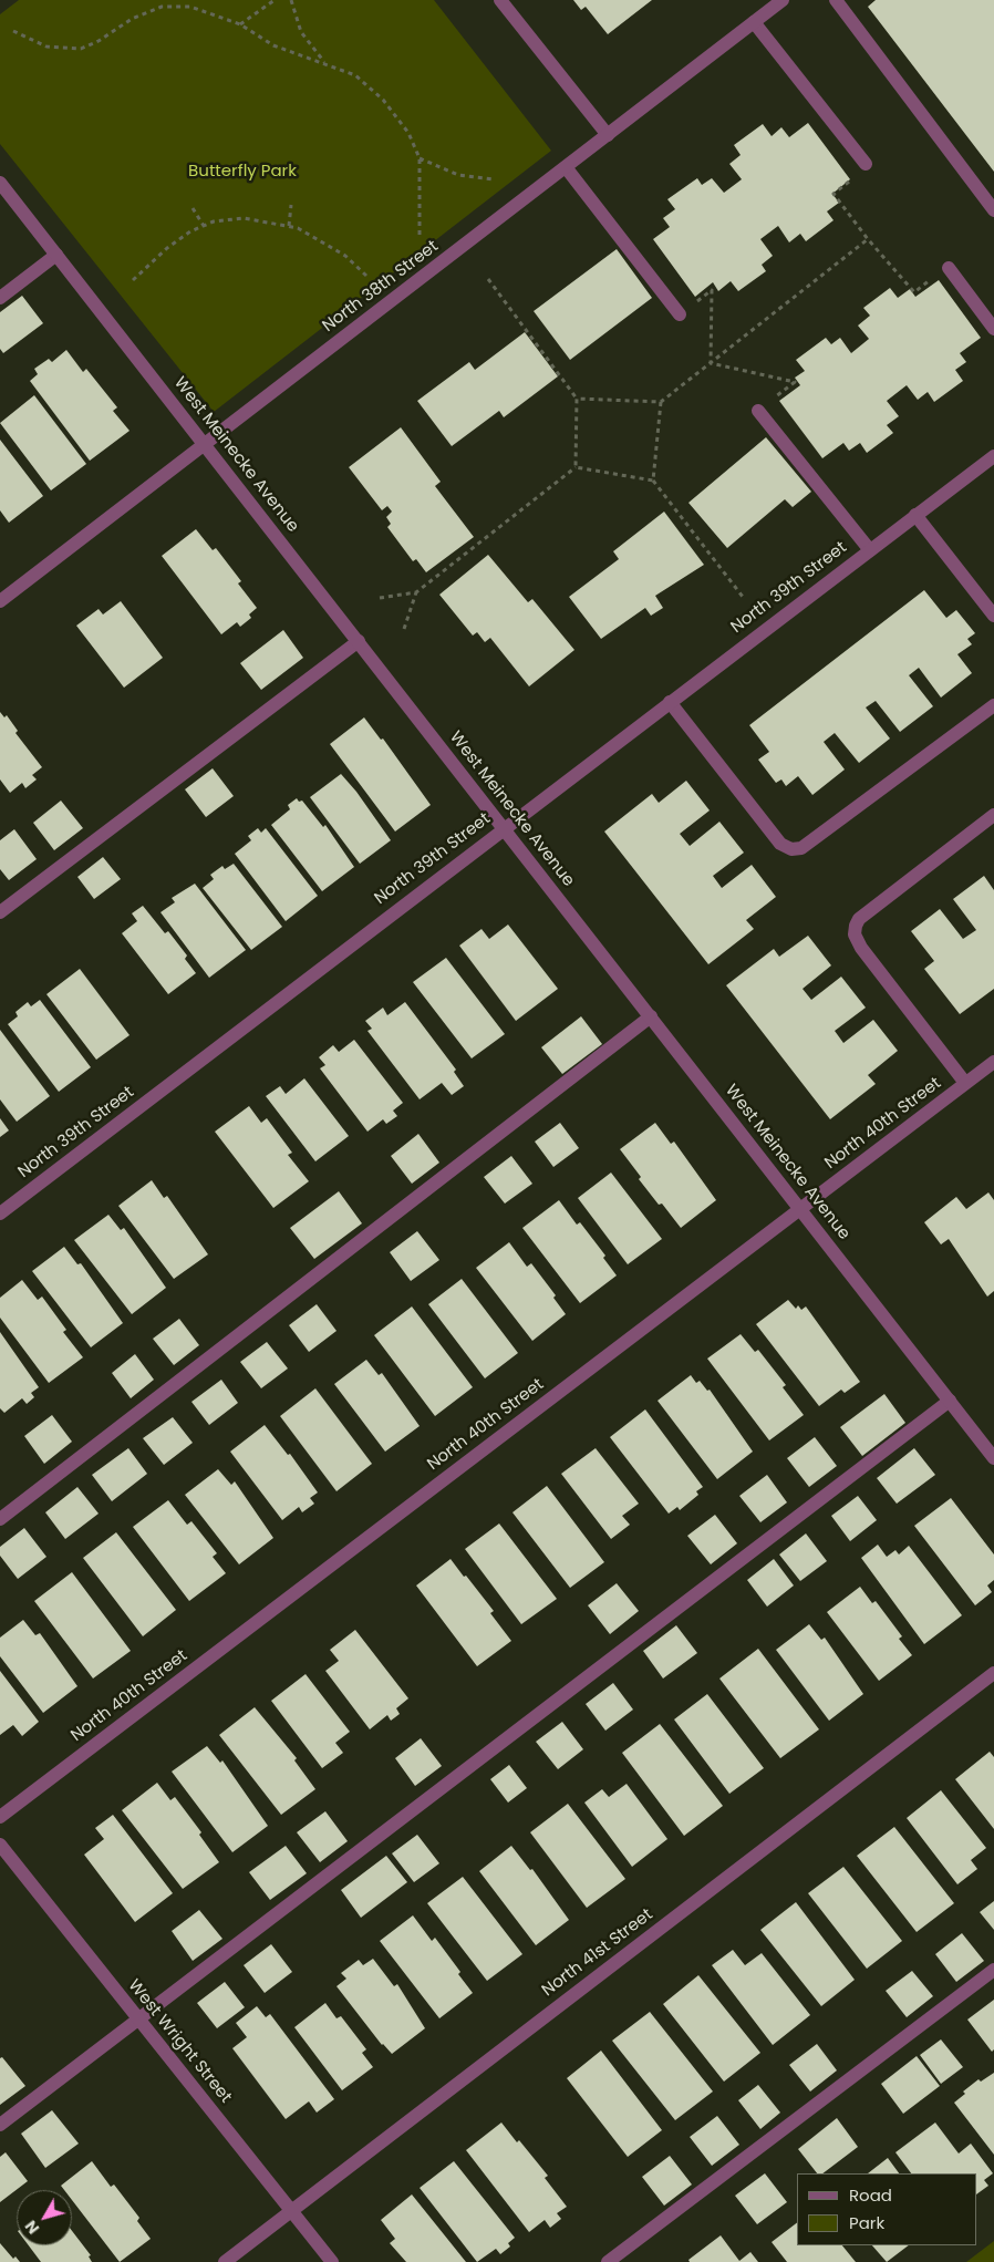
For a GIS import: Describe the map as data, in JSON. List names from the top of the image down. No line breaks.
{"streets":{"street":["North 38th Street","West Meinecke Avenue","North 39th Street","North 40th Street","North 41st Street","West Wright Street"]},"crossings":[["North 38th Street","West Meinecke Avenue"],["West Meinecke Avenue","North 39th Street"],["West Meinecke Avenue","North 40th Street"],["North 41st Street","West Wright Street"]],"parks":["Butterfly Park"],"legend":["Road","Park"],"north":"bottom left"}
